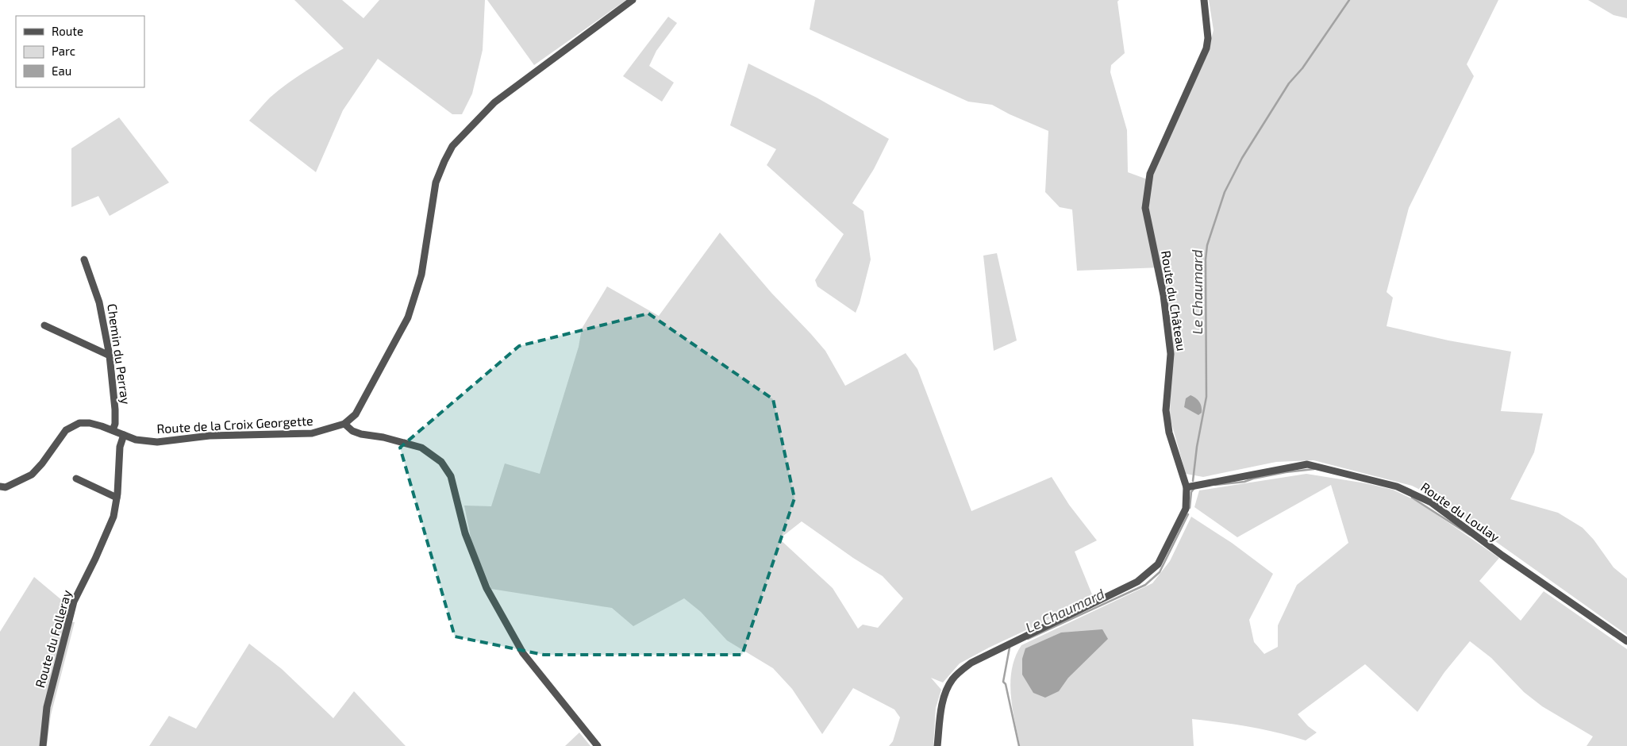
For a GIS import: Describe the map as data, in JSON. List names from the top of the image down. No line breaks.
{"streets":{"street":["Route du Château","Chemin du Perray","Route de la Croix Georgette","Route du Loulay","Route du Folleray"]},"crossings":[["Route du Château","Route du Loulay"],["Chemin du Perray","Route de la Croix Georgette"],["Route de la Croix Georgette","Route du Folleray"]],"water":["Le Chaumard"],"legend":["Route","Parc","Eau"]}
